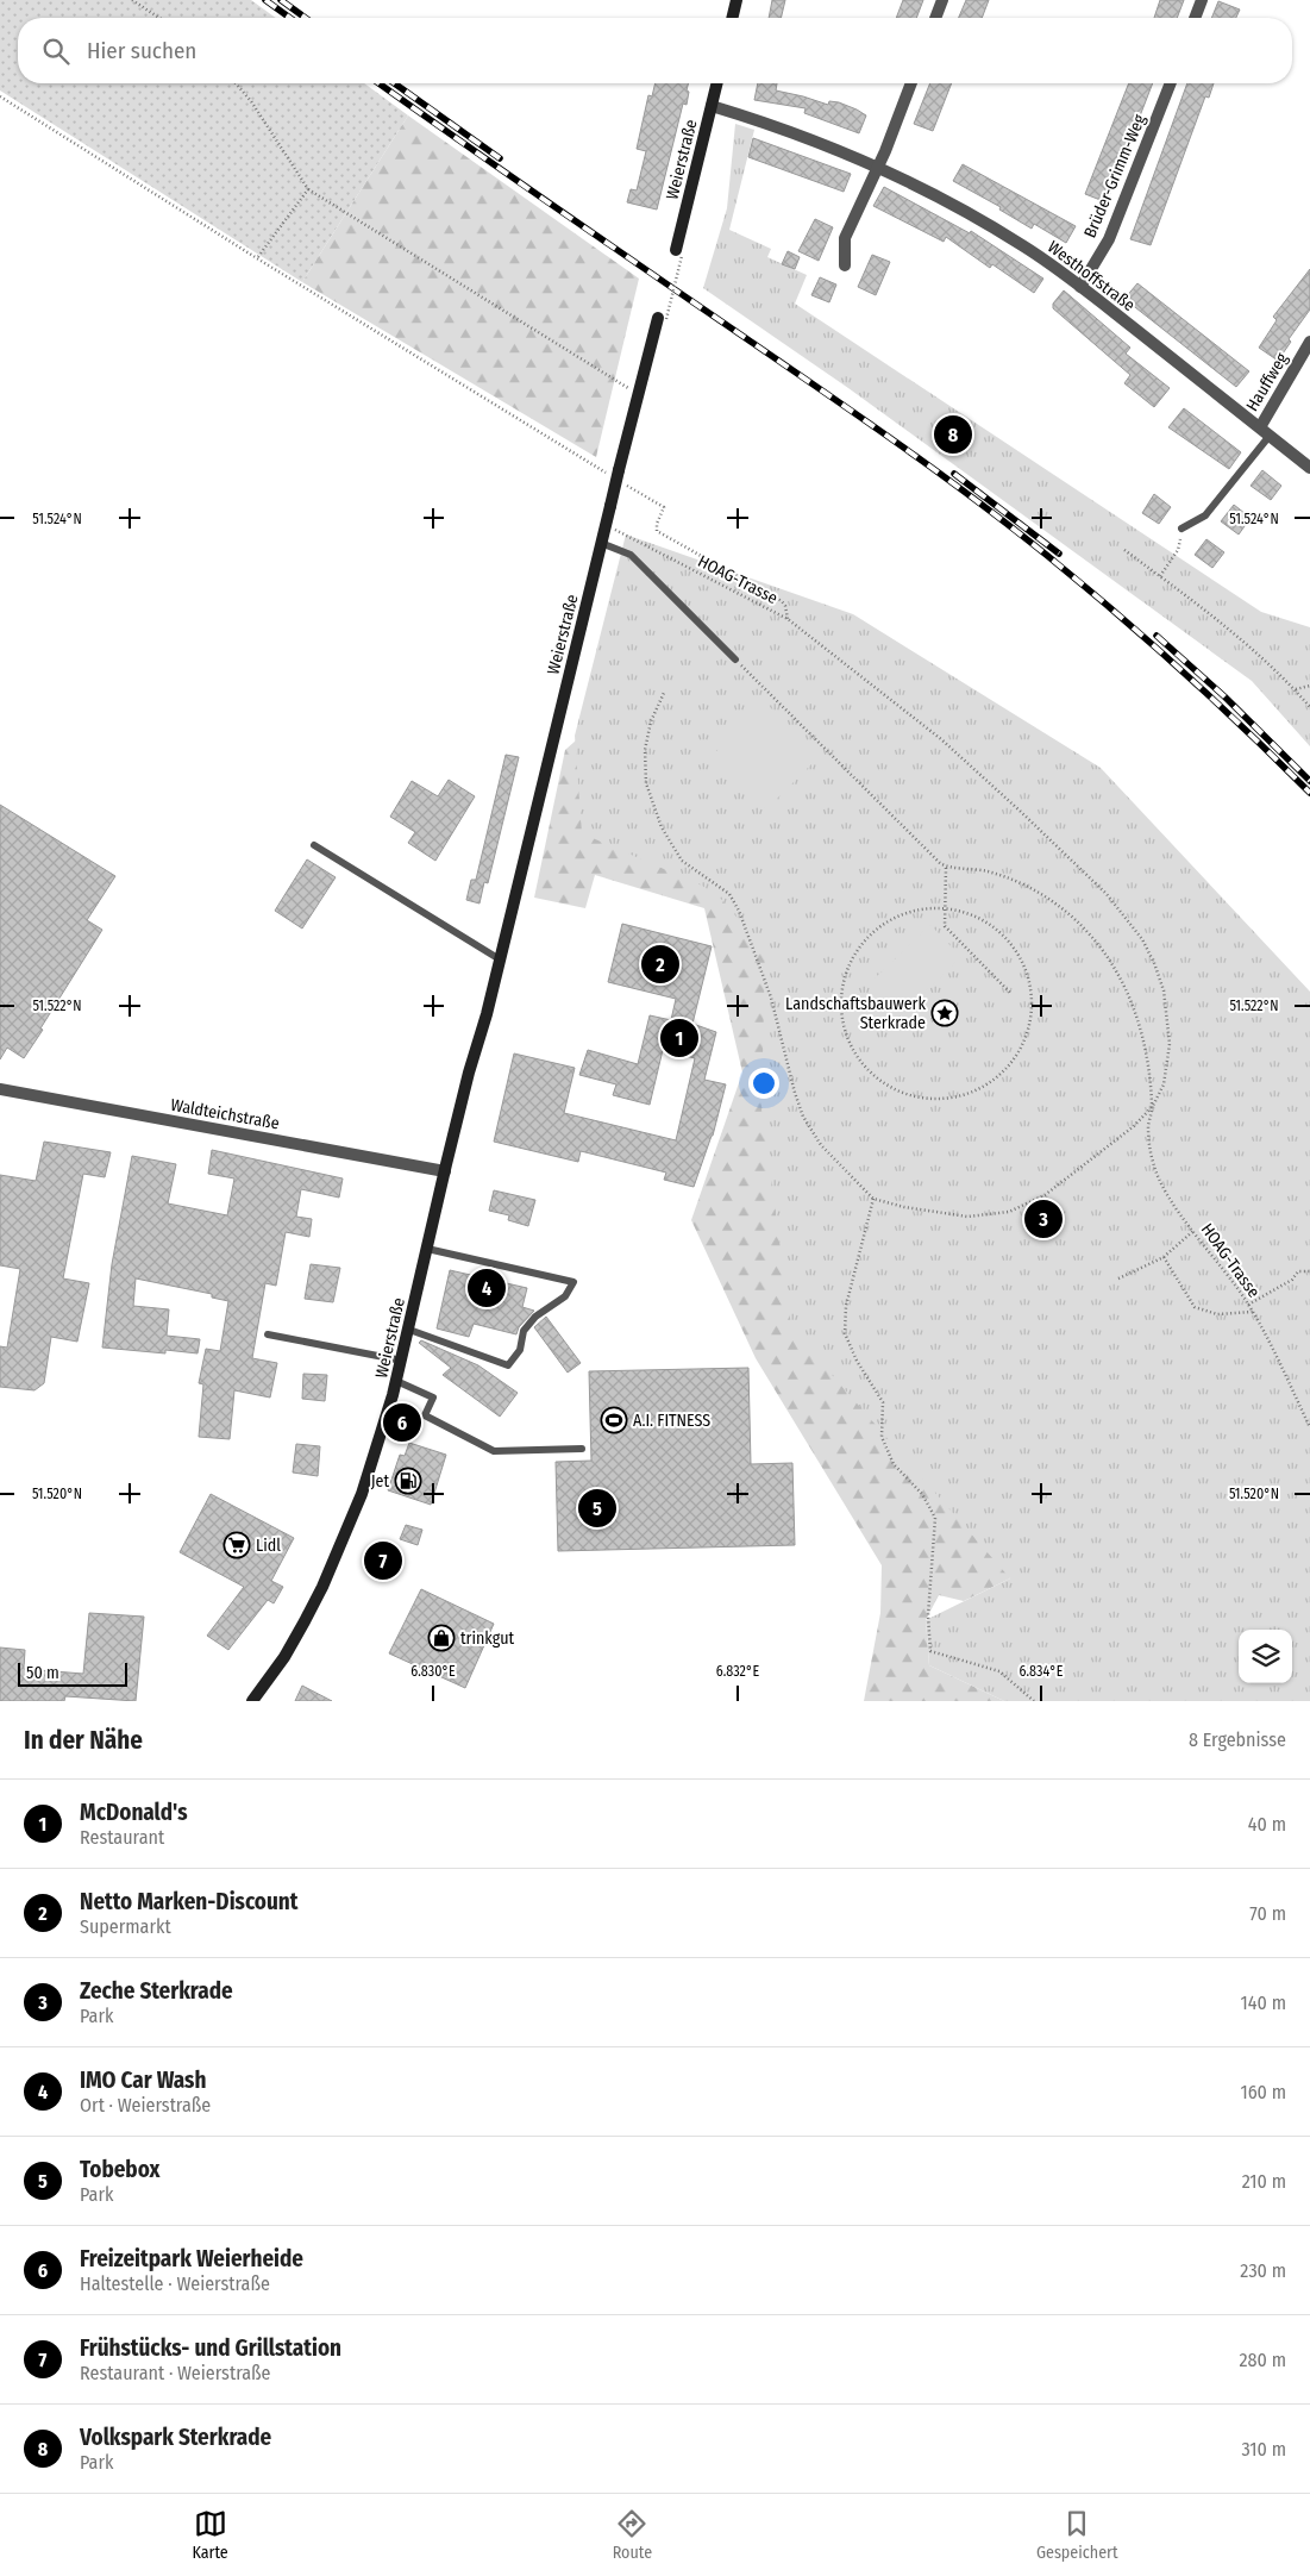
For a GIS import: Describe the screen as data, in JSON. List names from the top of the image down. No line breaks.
{"streets":{"main road":["Weierstraße"],"street":["Brüder-Grimm-Weg","Westhoffstraße","Hauffweg","Waldteichstraße"],"path":["HOAG-Trasse"]},"crossings":[["Weierstraße","Westhoffstraße"],["Weierstraße","HOAG-Trasse"],["Weierstraße","Waldteichstraße"],["Brüder-Grimm-Weg","Westhoffstraße"],["Westhoffstraße","Hauffweg"]],"places":{"place":["Landschaftsbauwerk Sterkrade"],"sports":["A.I. FITNESS"],"fuel station":["Jet"],"supermarket":["Lidl"],"shop":["trinkgut"]},"scale_bar":"50 m","page":{"search":"Hier suchen","pins":["8","2","1","3","4","6","5","7"],"scale":"50 m","heading":["In der Nähe","8 Ergebnisse"],"list":[{"mark":"1","name":"McDonald's","note":"Restaurant","value":"40 m"},{"mark":"2","name":"Netto Marken-Discount","note":"Supermarkt","value":"70 m"},{"mark":"3","name":"Zeche Sterkrade","note":"Park","value":"140 m"},{"mark":"4","name":"IMO Car Wash","note":"Ort · Weierstraße","value":"160 m"},{"mark":"5","name":"Tobebox","note":"Park","value":"210 m"},{"mark":"6","name":"Freizeitpark Weierheide","note":"Haltestelle · Weierstraße","value":"230 m"},{"mark":"7","name":"Frühstücks- und Grillstation","note":"Restaurant · Weierstraße","value":"280 m"},{"mark":"8","name":"Volkspark Sterkrade","note":"Park","value":"310 m"}],"nav":["Karte","Route","Gespeichert"]},"coordinates":["51.524°N","51.522°N","51.520°N","6.830°E","6.832°E","6.834°E"]}
